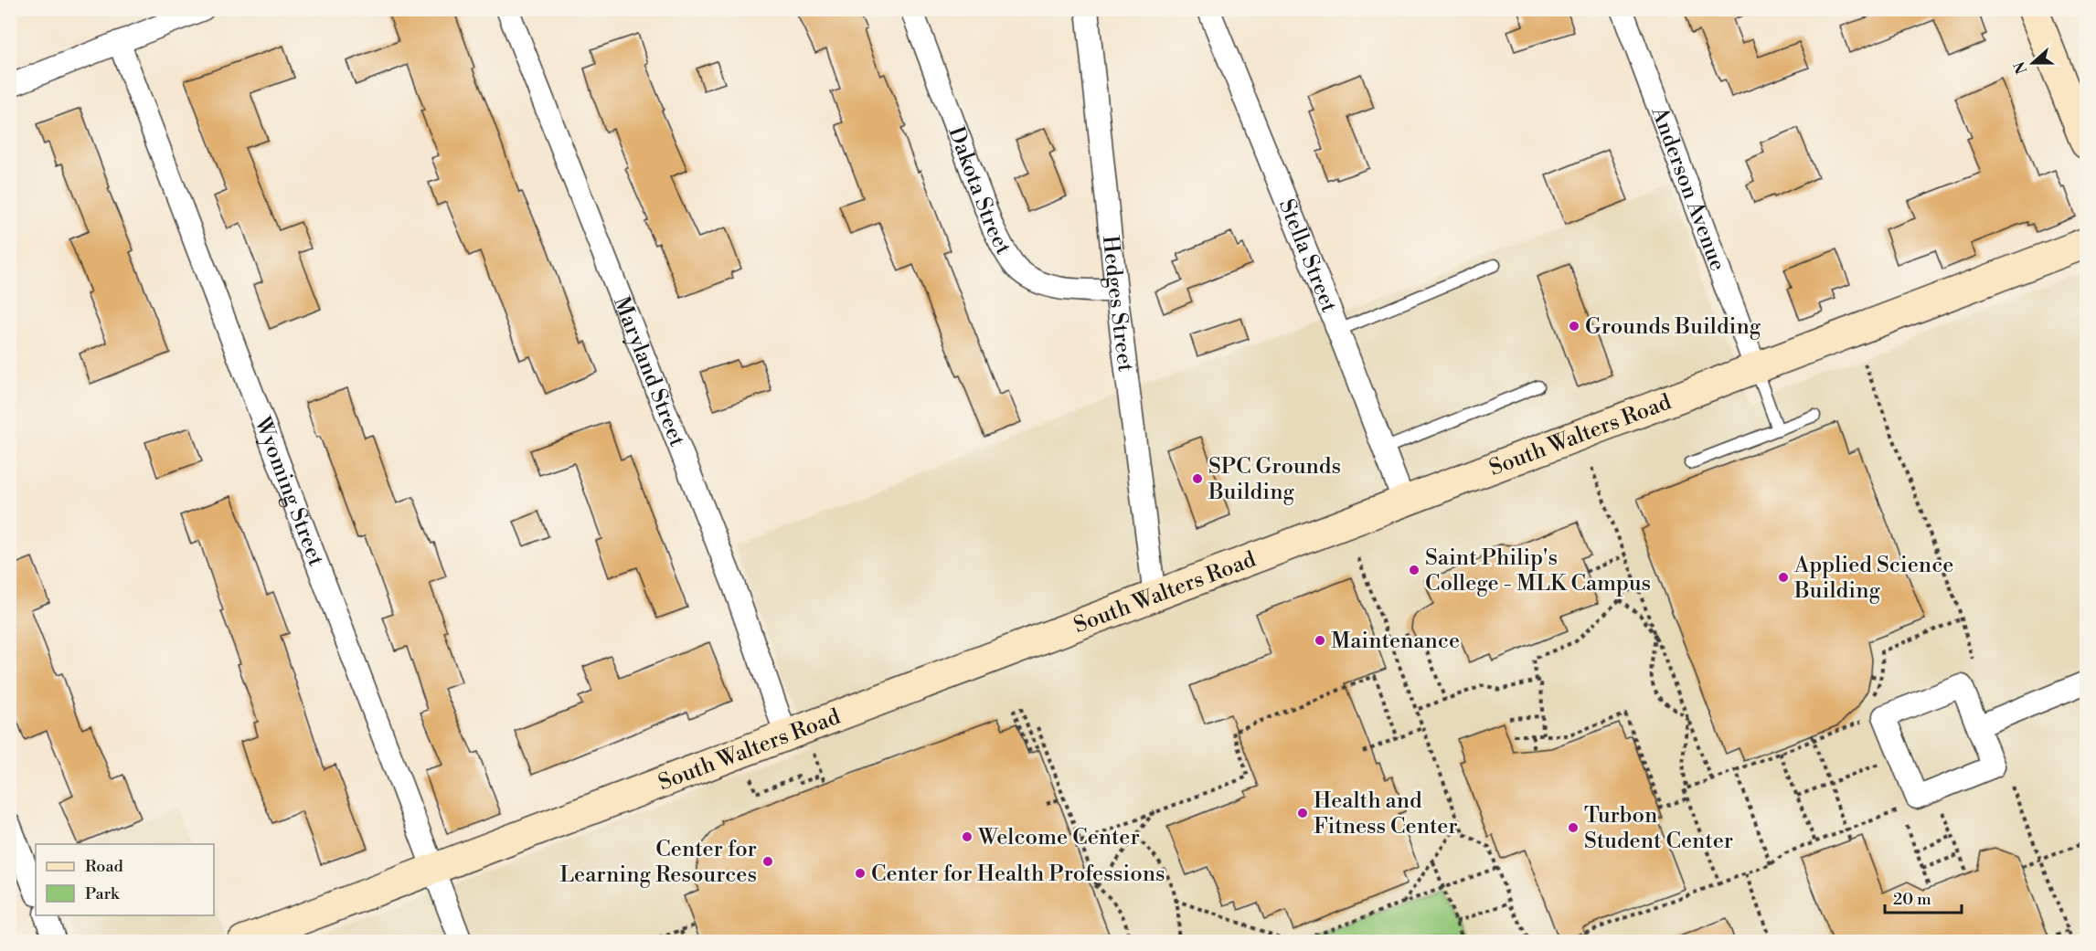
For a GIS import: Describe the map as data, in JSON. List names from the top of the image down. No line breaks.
{"streets":{"main road":["South Walters Road"],"street":["Dakota Street","Anderson Avenue","Stella Street","Hedges Street","Maryland Street","Wyoming Street"]},"crossings":[["Dakota Street","Hedges Street"],["Anderson Avenue","South Walters Road"],["Stella Street","South Walters Road"],["Hedges Street","South Walters Road"],["Maryland Street","South Walters Road"],["South Walters Road","Wyoming Street"]],"places":["Grounds Building","SPC Grounds Building","Saint Philip's College - MLK Campus","Applied Science Building","Maintenance","Health and Fitness Center","Turbon Student Center","Welcome Center","Center for Learning Resources","Center for Health Professions"],"legend":["Road","Park"],"scale_bar":"20 m","north":"left"}
